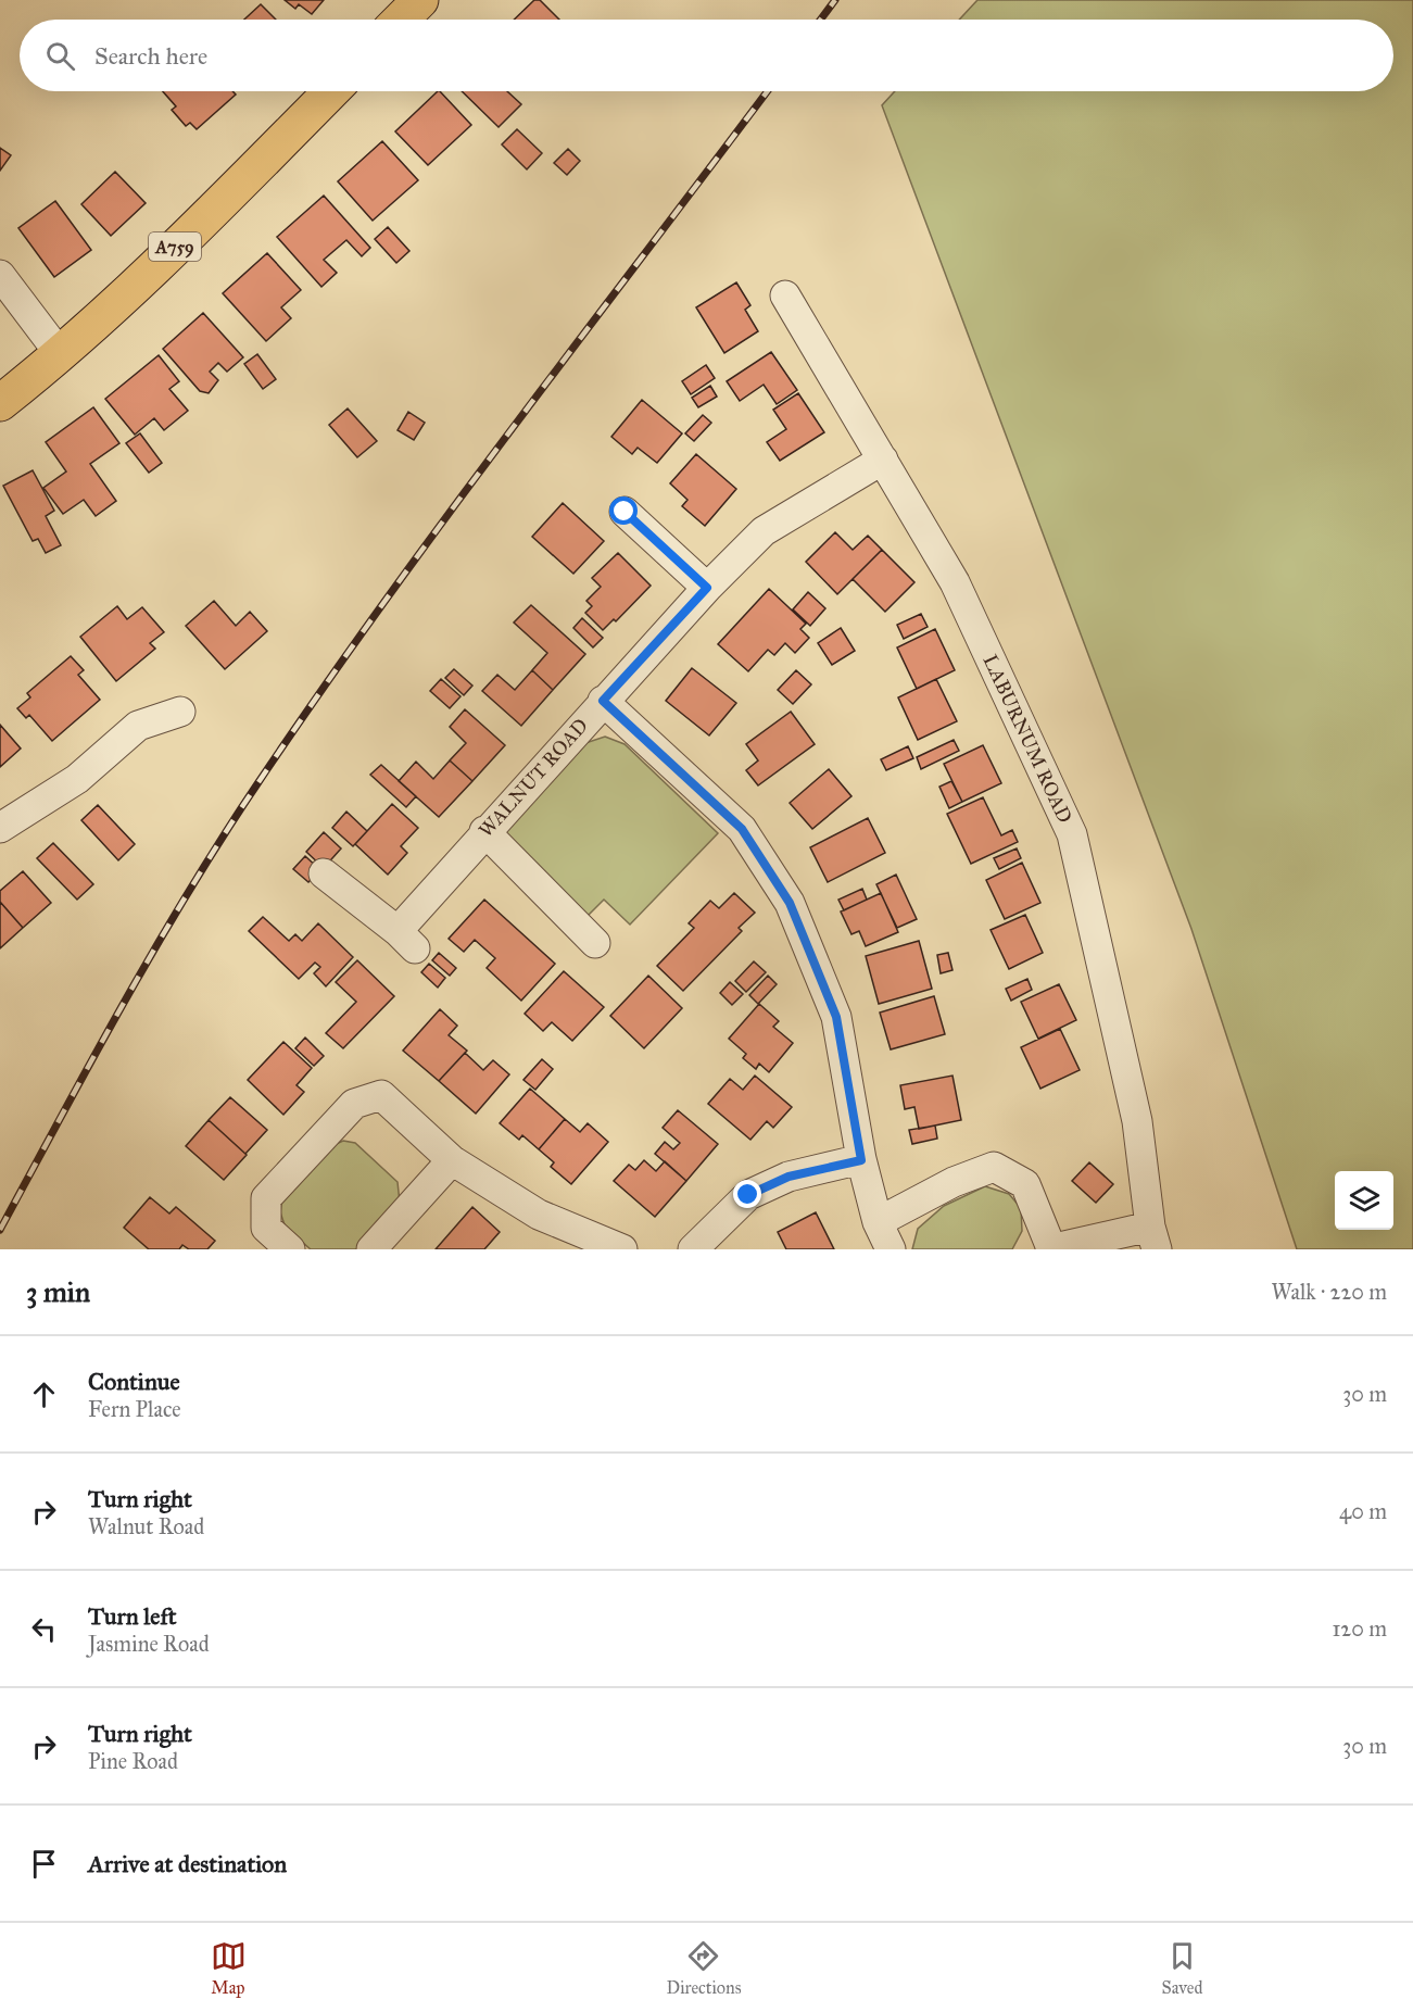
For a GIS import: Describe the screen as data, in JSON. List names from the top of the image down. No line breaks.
{"streets":{"main road":["A759"],"street":["LABURNUM ROAD","WALNUT ROAD"]},"crossings":[["LABURNUM ROAD","WALNUT ROAD"]],"page":{"search":"Search here","heading":["3 min","Walk · 220 m"],"list":[["Continue","Fern Place","30 m"],["Turn right","Walnut Road","40 m"],["Turn left","Jasmine Road","120 m"],["Turn right","Pine Road","30 m"],"Arrive at destination"],"nav":["Map","Directions","Saved"]}}
